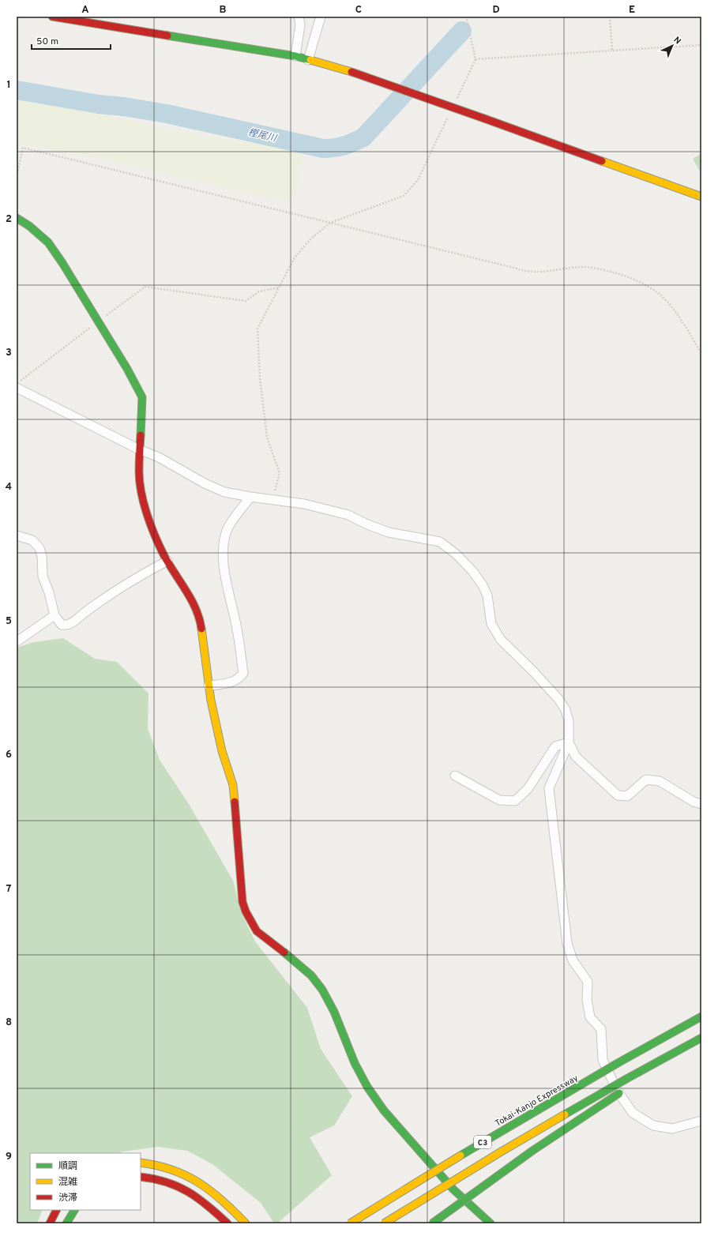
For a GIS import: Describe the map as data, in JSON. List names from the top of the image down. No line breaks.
{"streets":{"main road":["Tokai-Kanjo Expressway","C3"]},"water":["樫尾川"],"legend":["順調","混雑","渋滞"],"scale_bar":"50 m","north":"top right","grid":{"columns":["A","B","C","D","E"],"rows":["1","2","3","4","5","6","7","8","9"]}}
